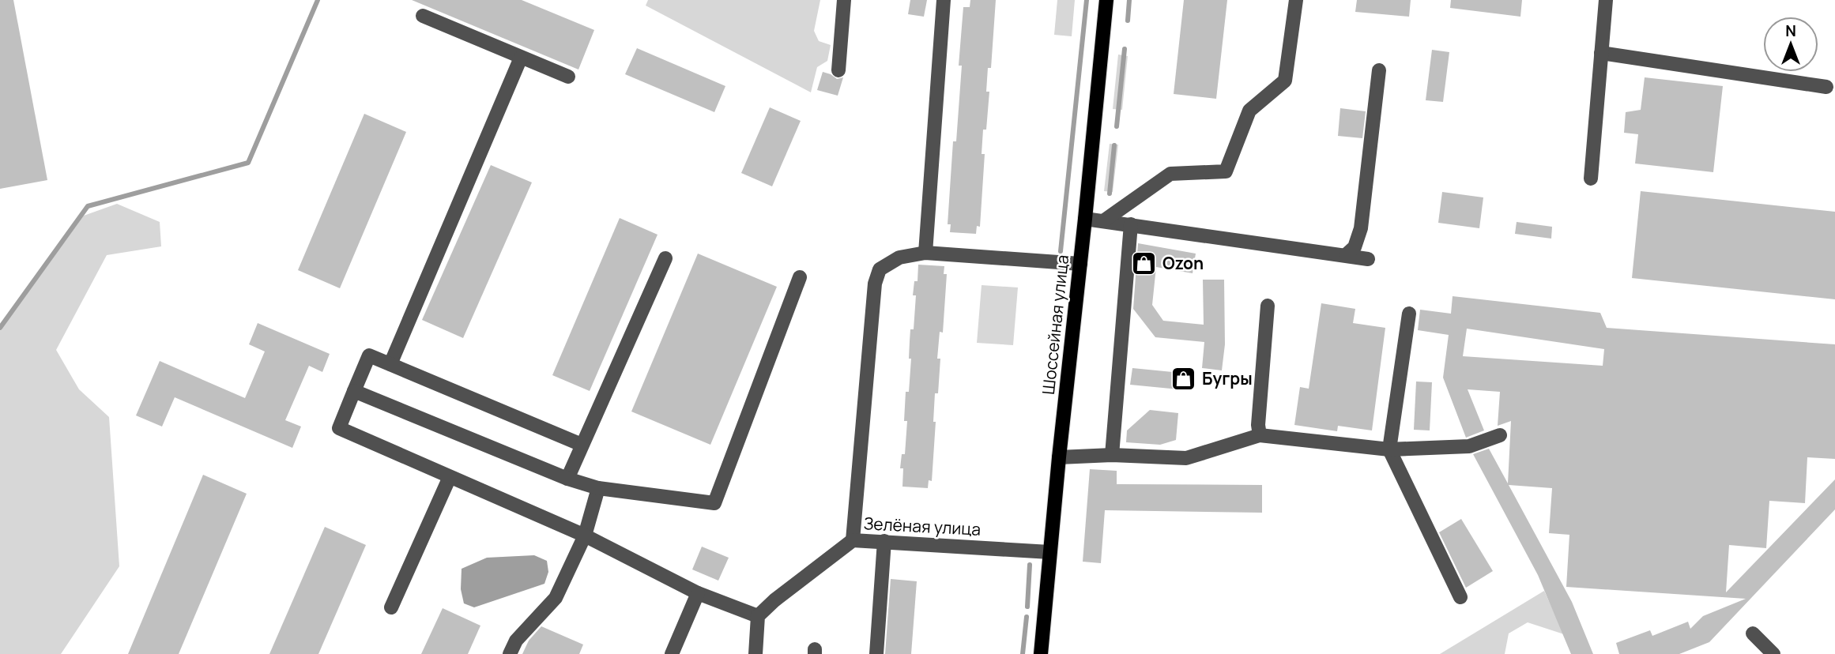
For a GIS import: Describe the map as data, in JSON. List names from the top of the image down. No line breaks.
{"streets":{"main road":["Шоссейная улица"],"street":["Зелёная улица"]},"crossings":[["Шоссейная улица","Зелёная улица"]],"places":{"shop":["Ozon","Бугры"]},"north":"top"}
